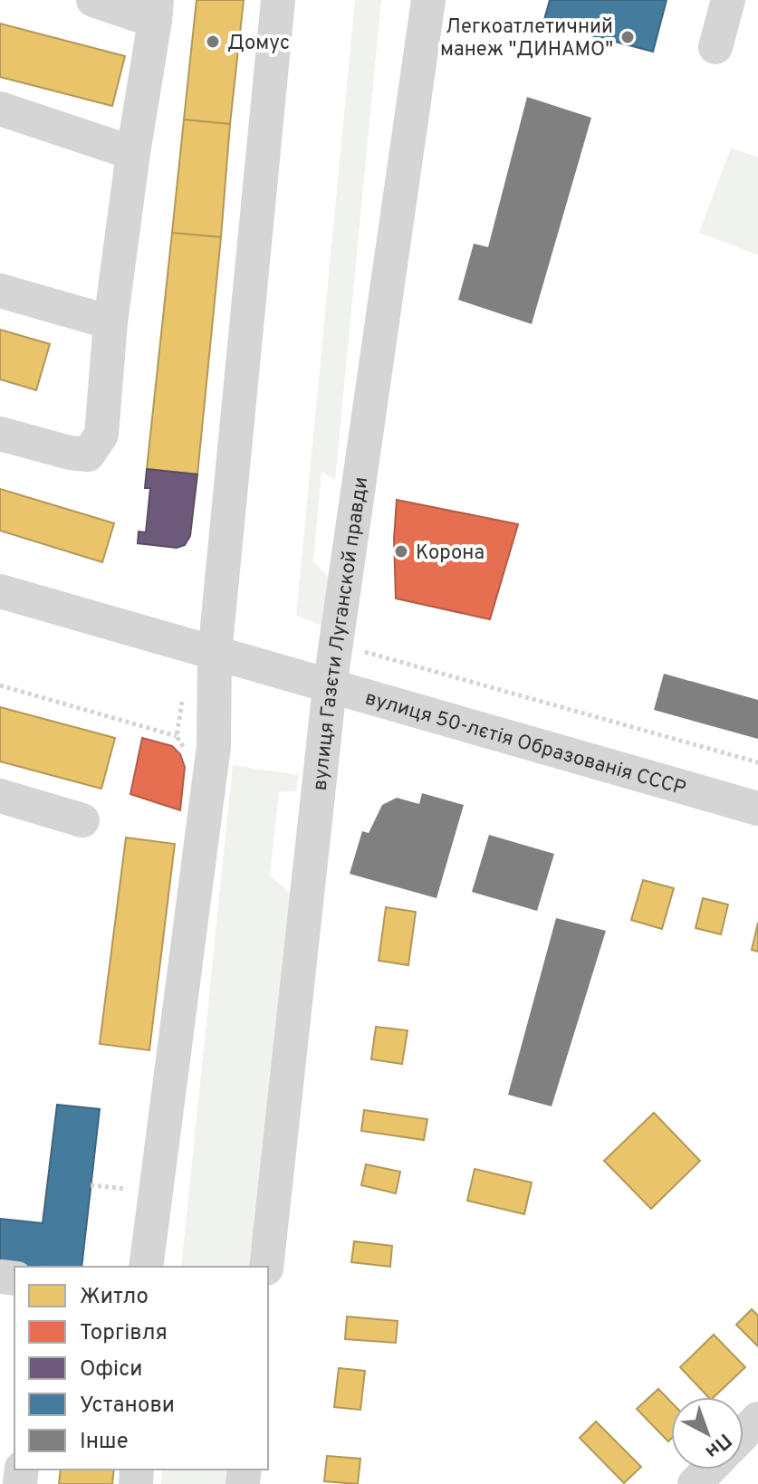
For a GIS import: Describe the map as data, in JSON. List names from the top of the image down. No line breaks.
{"streets":{"street":["вулиця Газєти Луганской правди","вулиця 50-лєтія Образованія СССР"]},"crossings":[["вулиця Газєти Луганской правди","вулиця 50-лєтія Образованія СССР"]],"places":["Легкоатлетичний манеж \"ДИНАМО\"","Домус","Корона"],"legend":["Житло","Торгівля","Офіси","Установи","Інше"],"north":"bottom right"}
